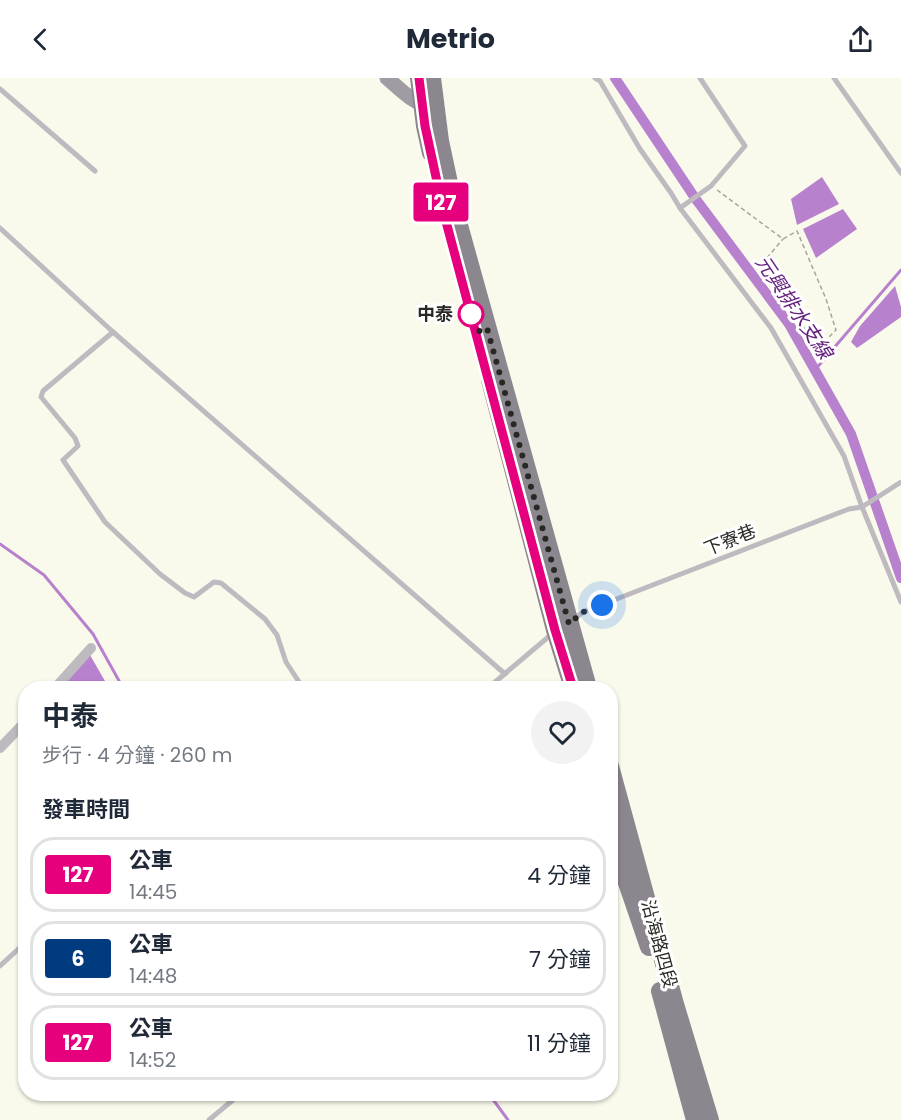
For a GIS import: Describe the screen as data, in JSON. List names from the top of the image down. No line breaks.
{"streets":{"main road":["沿海路四段"],"lane":["下寮巷"]},"water":["元興排水支線"],"places":["中泰"],"lines":["bus line 127"],"page":{"header":"Metrio","on_map":"127","heading":[["中泰","步行 · 4 分鐘 · 260 m"],"發車時間"],"list":[{"mark":"127","name":"公車","note":"14:45","value":"4 分鐘"},{"mark":"6","name":"公車","note":"14:48","value":"7 分鐘"},{"mark":"127","name":"公車","note":"14:52","value":"11 分鐘"}]}}
